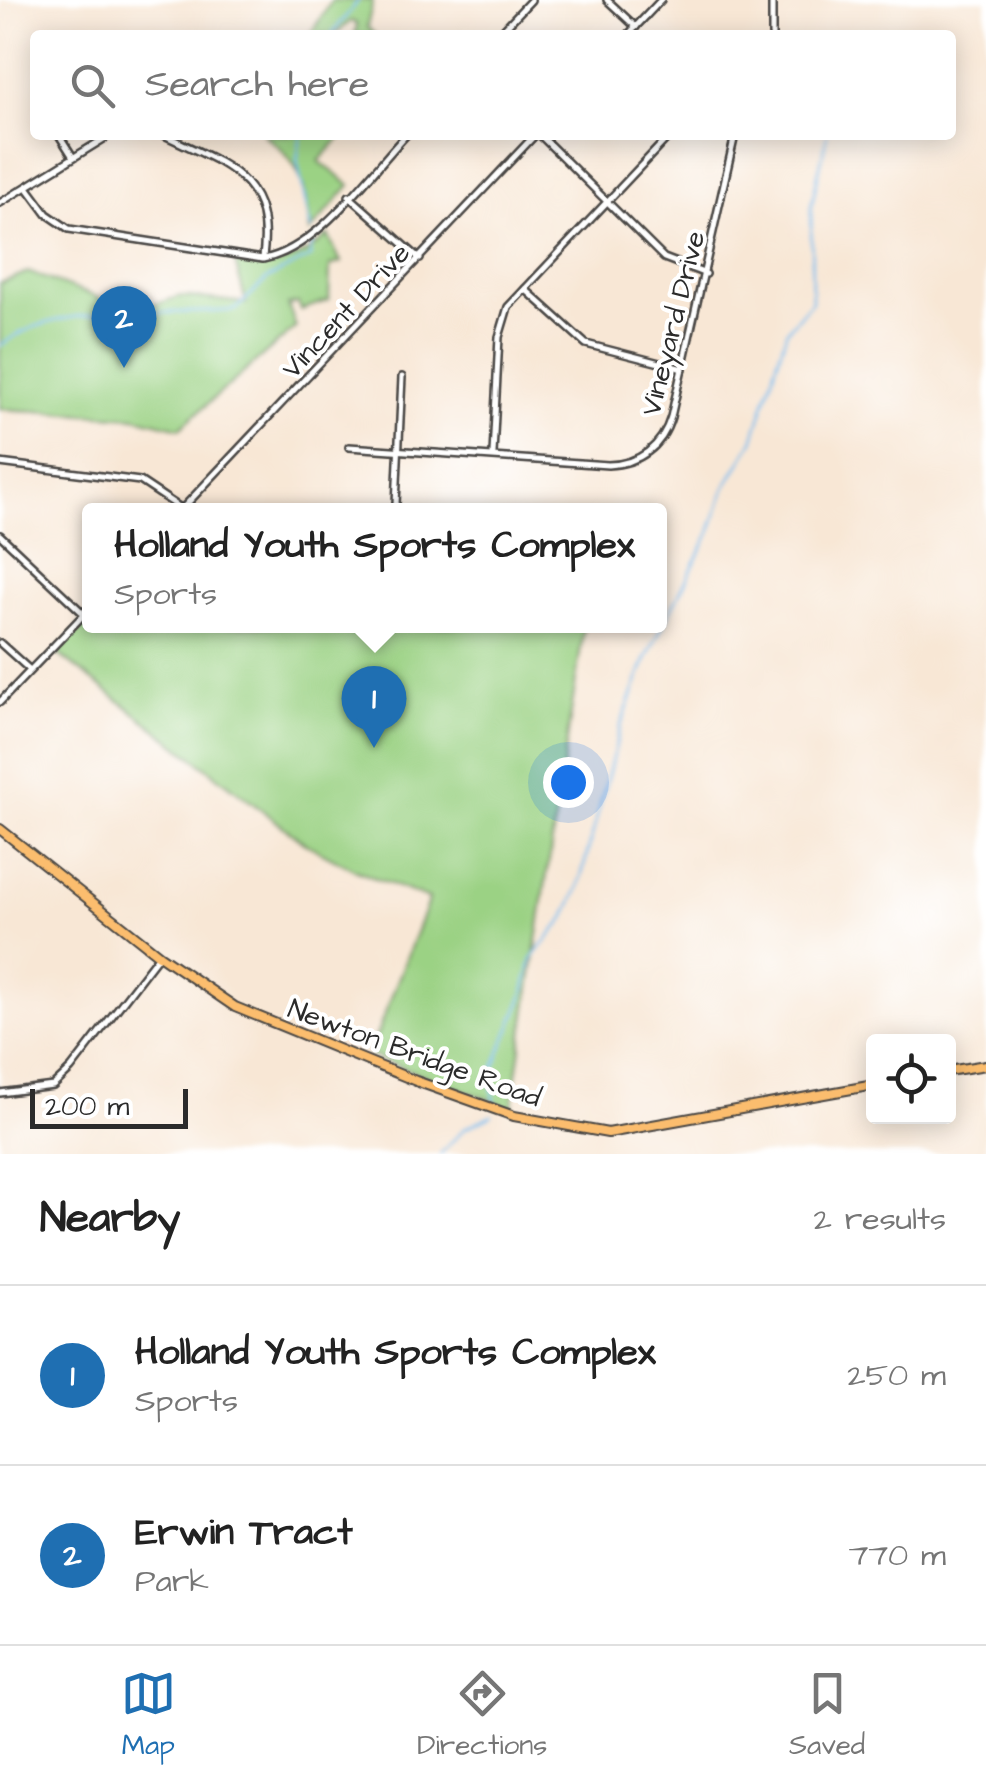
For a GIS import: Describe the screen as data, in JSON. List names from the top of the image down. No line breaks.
{"streets":{"main road":["Newton Bridge Road"],"street":["Vincent Drive","Vineyard Drive"]},"scale_bar":"200 m","page":{"search":"Search here","pins":["2","1"],"popup":["Holland Youth Sports Complex","Sports"],"scale":"200 m","heading":["Nearby","2 results"],"list":[{"mark":"1","name":"Holland Youth Sports Complex","note":"Sports","value":"250 m"},{"mark":"2","name":"Erwin Tract","note":"Park","value":"770 m"}],"nav":["Map","Directions","Saved"]}}
